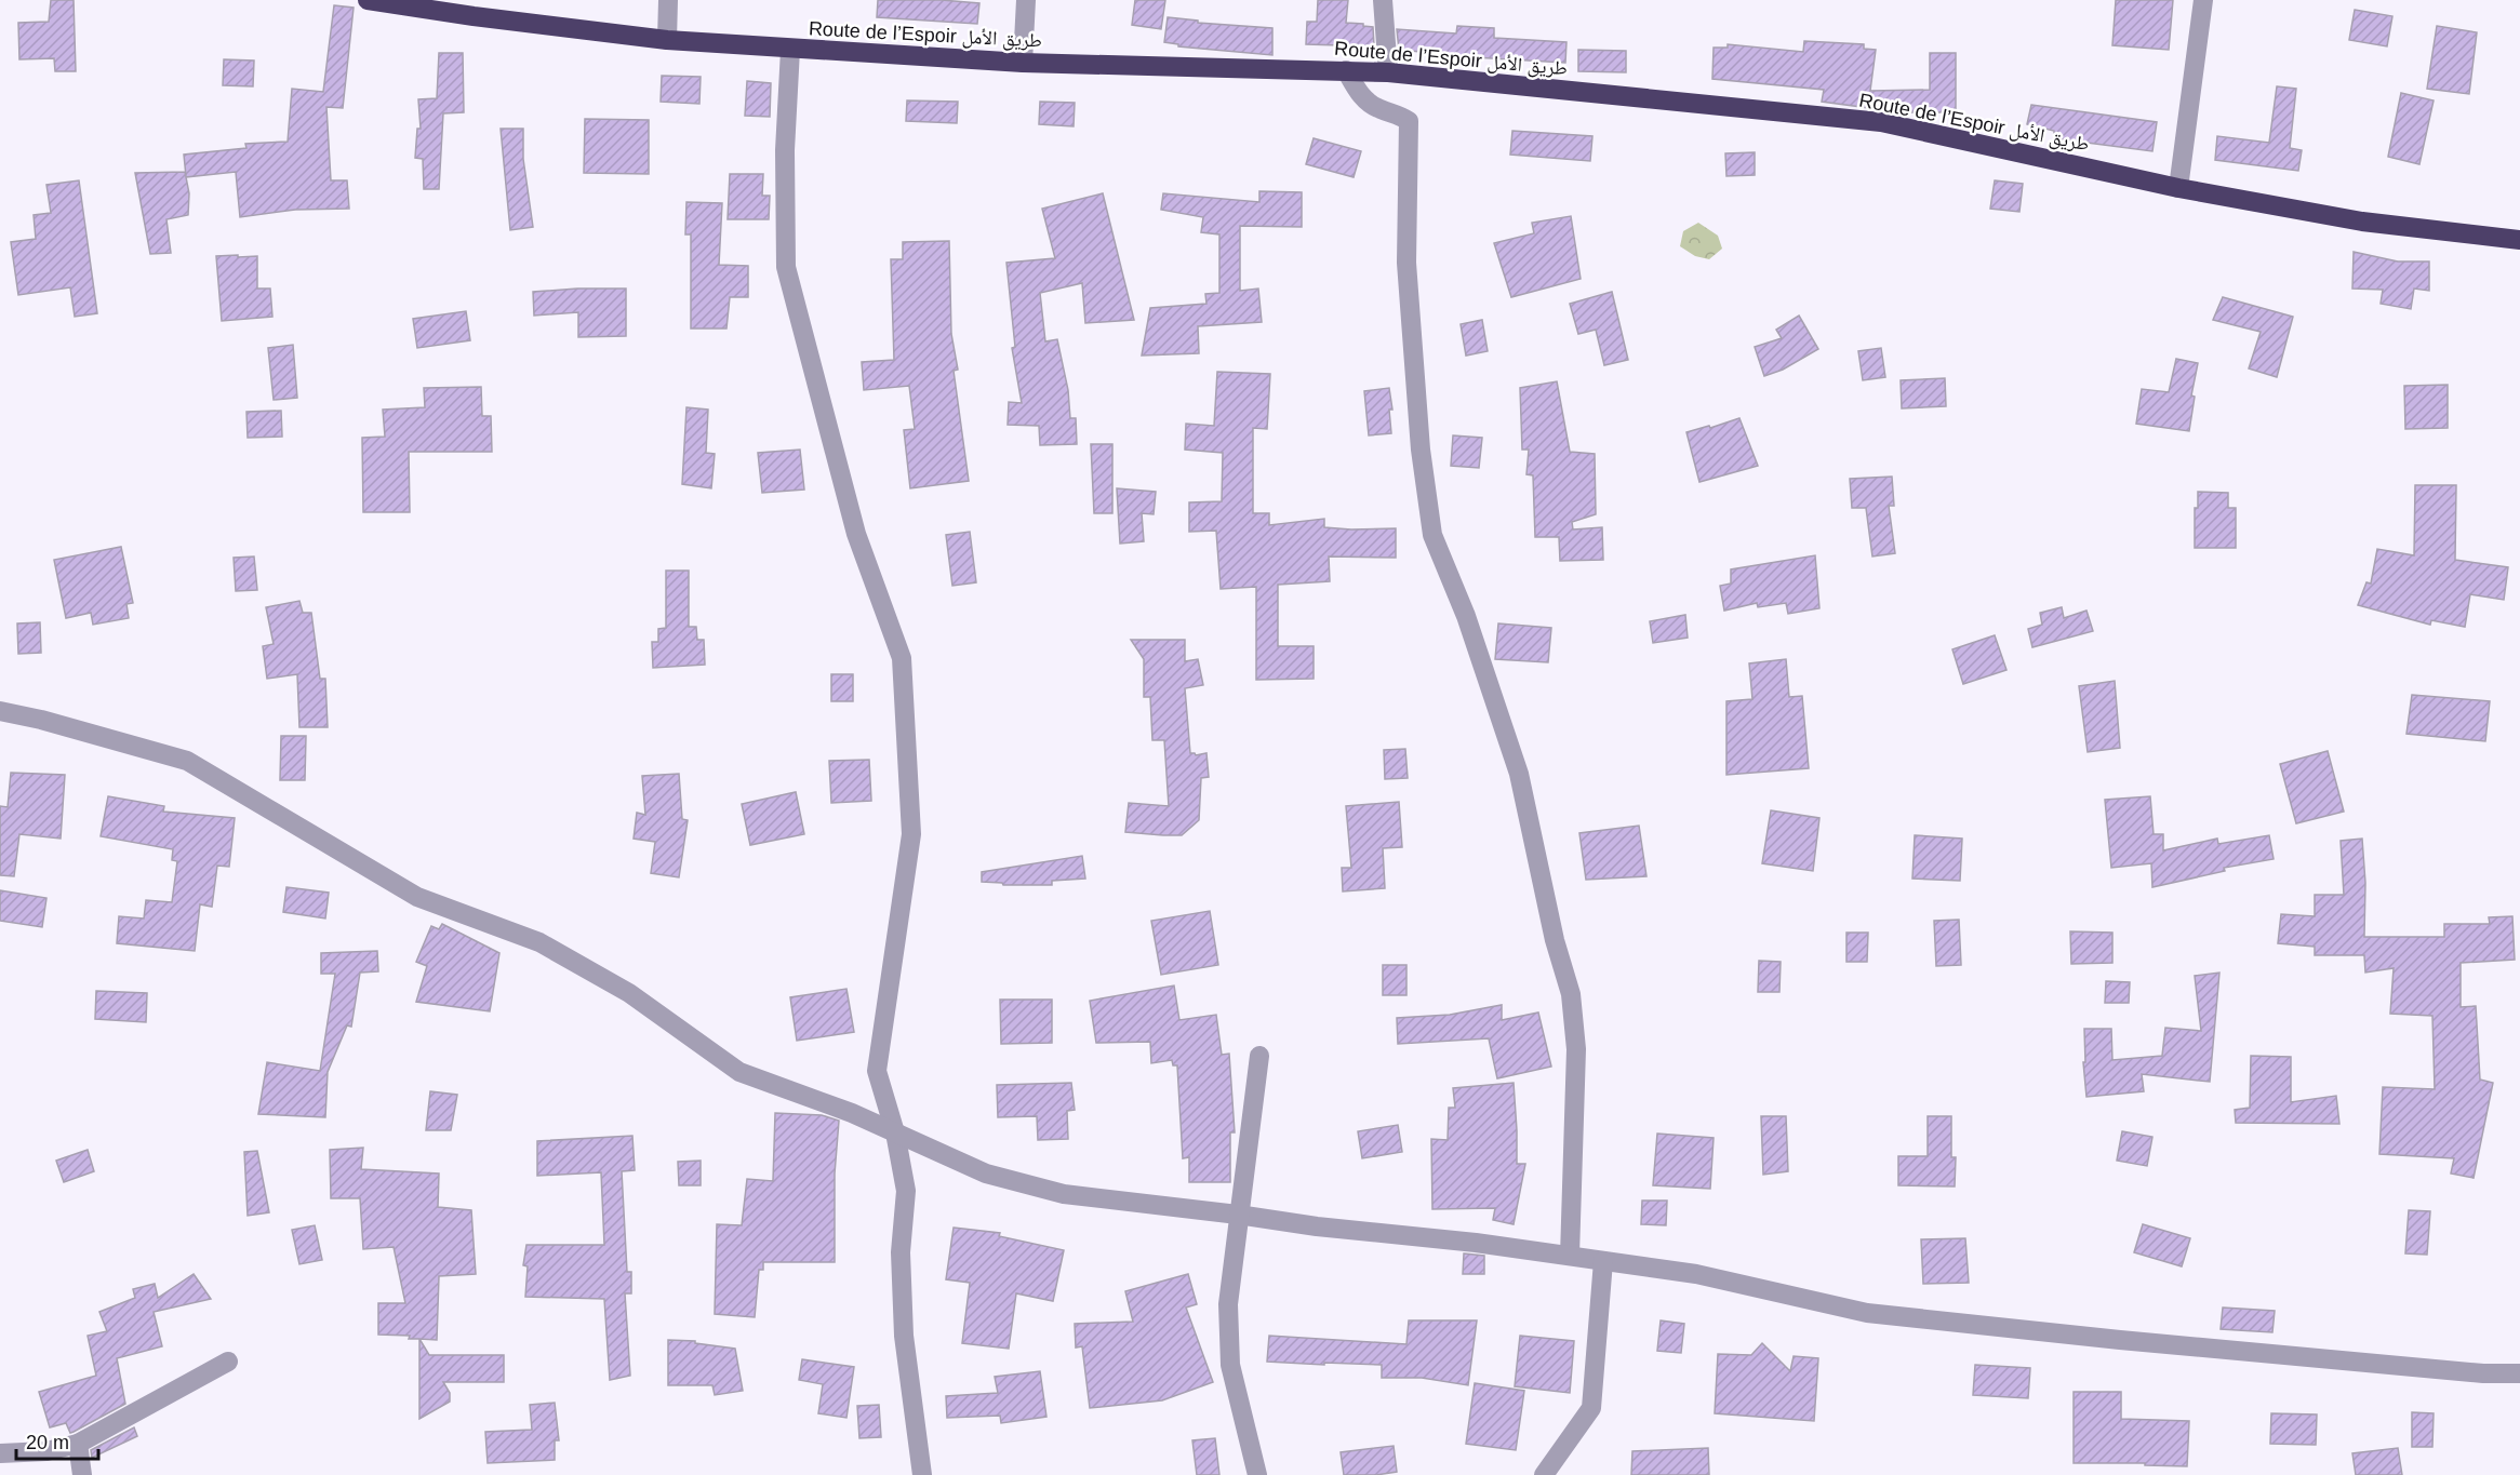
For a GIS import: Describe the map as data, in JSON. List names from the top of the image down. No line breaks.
{"streets":{"highway":["Route de l’Espoir طريق الأمل"]},"scale_bar":"20 m"}
